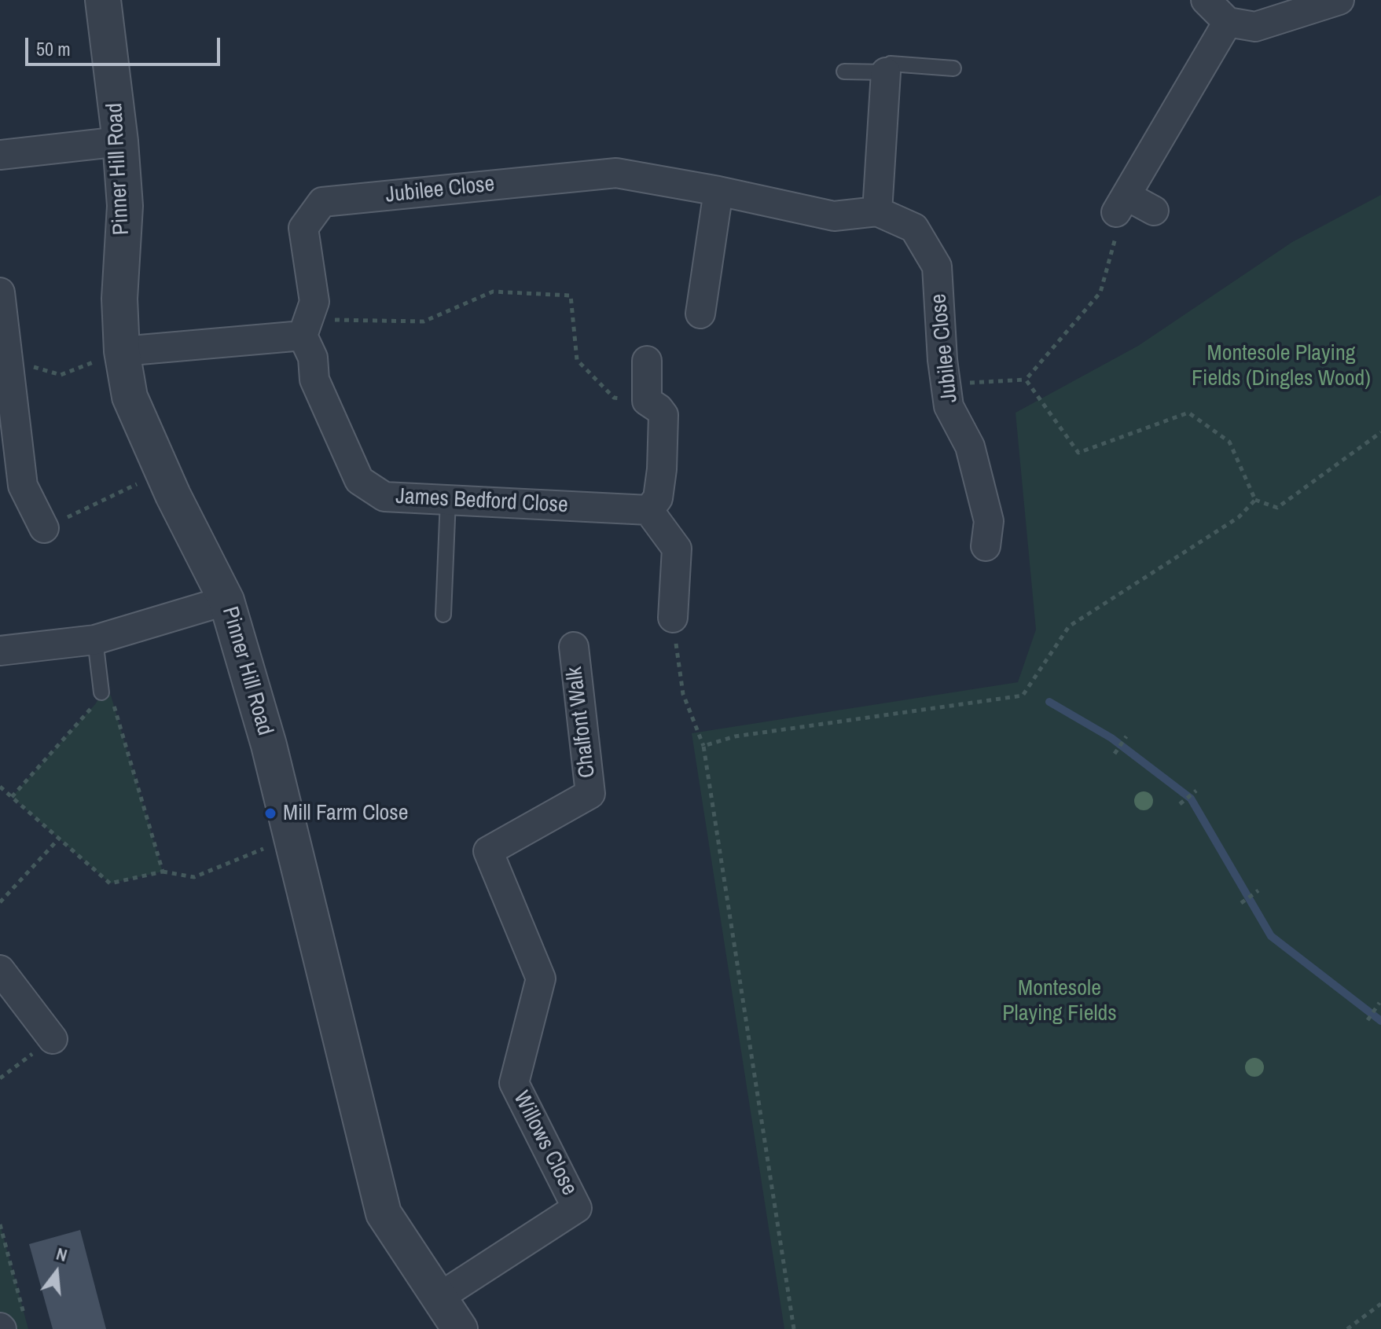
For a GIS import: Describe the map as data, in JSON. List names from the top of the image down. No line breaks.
{"streets":{"street":["Pinner Hill Road","Jubilee Close","James Bedford Close","Chalfont Walk","Willows Close"]},"crossings":[["Pinner Hill Road","Willows Close"],["Jubilee Close","James Bedford Close"],["Chalfont Walk","Willows Close"]],"parks":["Montesole Playing Fields (Dingles Wood)","Montesole Playing Fields"],"places":["Mill Farm Close"],"scale_bar":"50 m","north":"top"}
